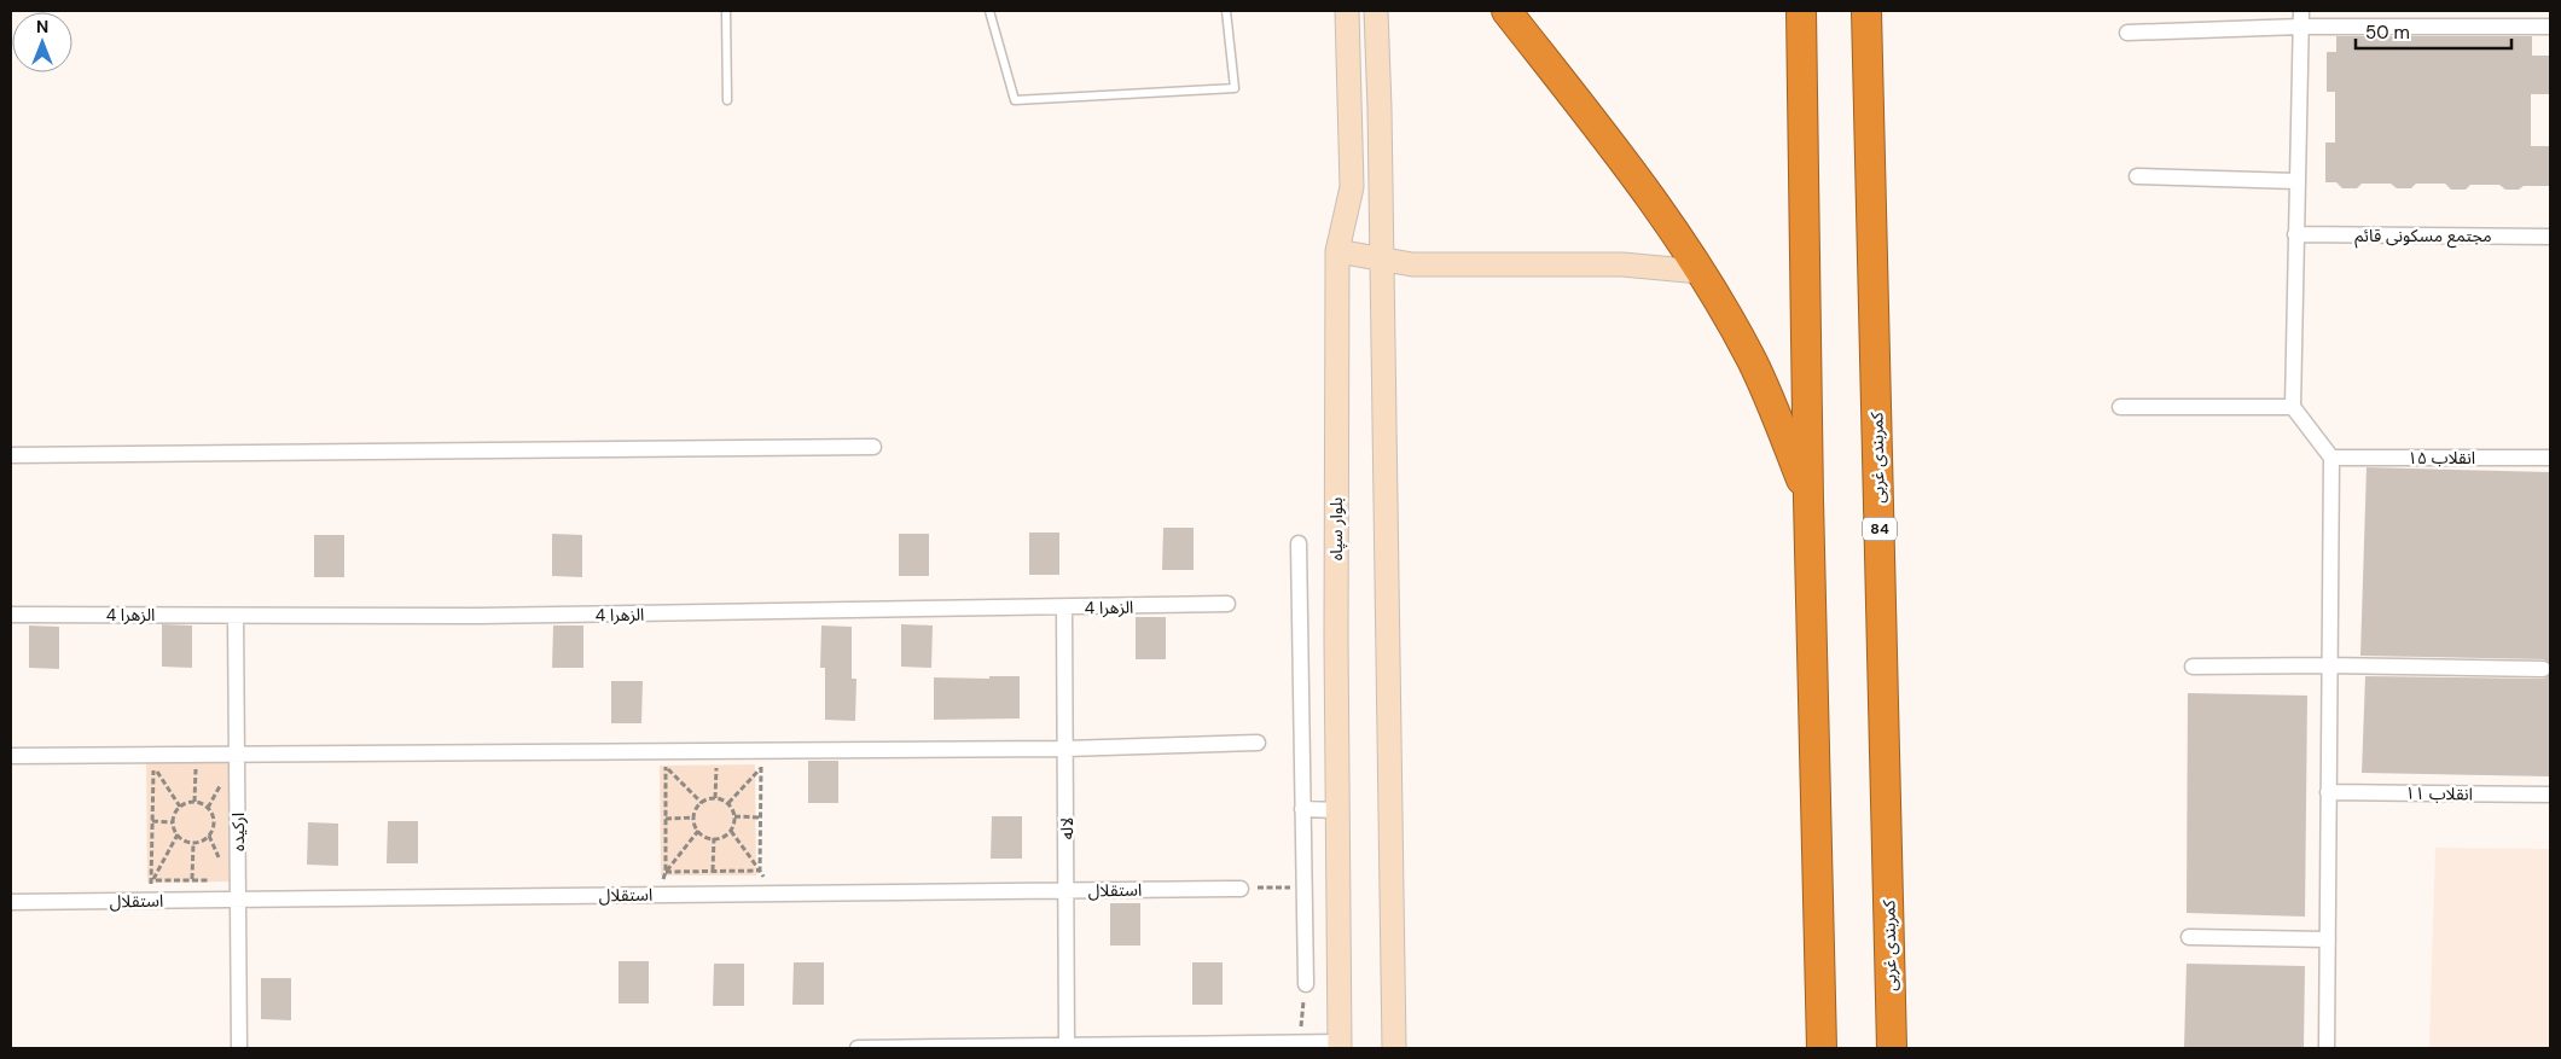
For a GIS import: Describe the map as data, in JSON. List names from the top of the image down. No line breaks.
{"streets":{"highway":["کمربندی غربی","84"],"main road":["بلوار سپاه"],"street":["مجتمع مسکونی قائم","انقلاب ۱۵","الزهرا 4","انقلاب ۱۱","لاله","ارکیده","استقلال"]},"crossings":[["الزهرا 4","لاله"],["الزهرا 4","ارکیده"],["لاله","استقلال"],["ارکیده","استقلال"]],"scale_bar":"50 m","north":"top"}
